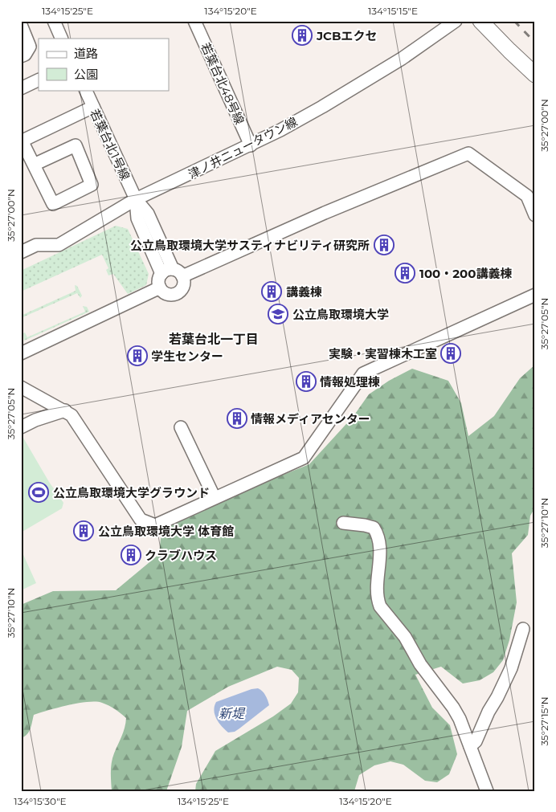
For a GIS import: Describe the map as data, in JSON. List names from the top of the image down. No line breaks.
{"streets":{"street":["若葉台北48号線","若葉台北1号線","津ノ井ニュータウン線"]},"crossings":[["若葉台北48号線","津ノ井ニュータウン線"],["若葉台北1号線","津ノ井ニュータウン線"]],"districts":["若葉台北一丁目"],"water":["新堤"],"places":{"building":["JCBエクセ","公立鳥取環境大学サスティナビリティ研究所","100・200講義棟","講義棟","実験・実習棟木工室","学生センター","情報処理棟","情報メディアセンター","公立鳥取環境大学 体育館","クラブハウス"],"school or university":["公立鳥取環境大学"],"sports":["公立鳥取環境大学グラウンド"]},"legend":["道路","公園"],"coordinates":["134°15'25\"E","134°15'20\"E","134°15'15\"E","35°27'00\"N","35°27'05\"N","35°27'10\"N","35°27'15\"N","134°15'30\"E"]}
